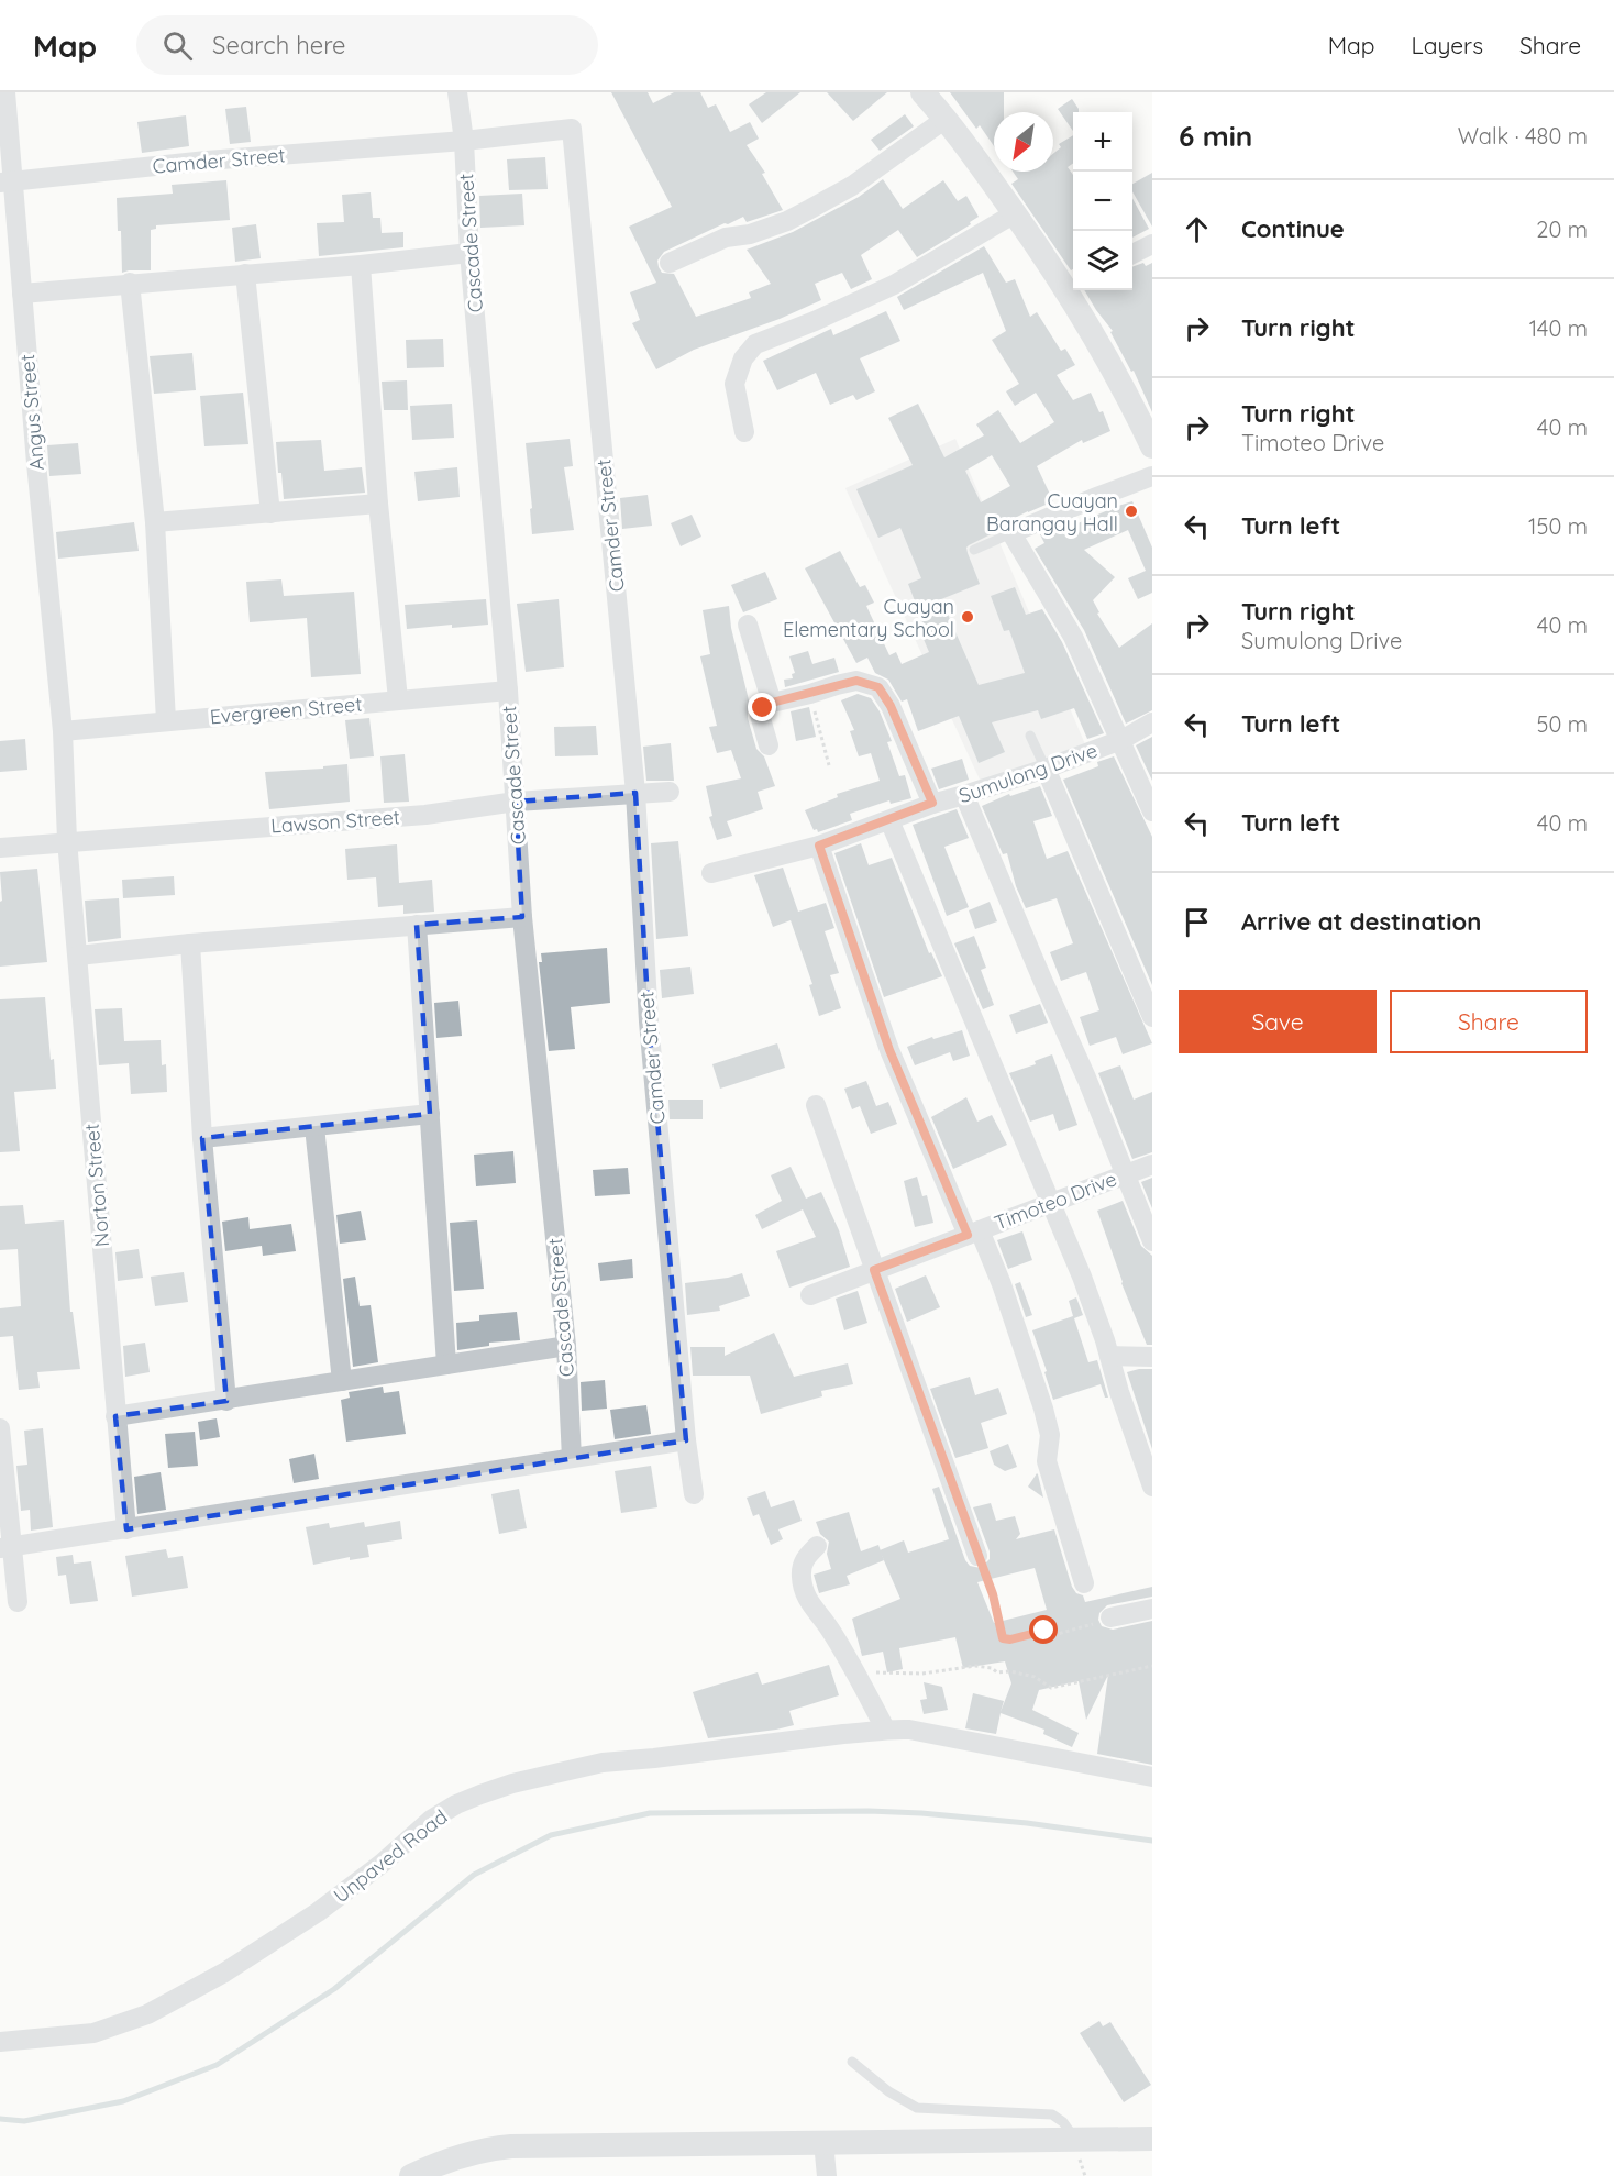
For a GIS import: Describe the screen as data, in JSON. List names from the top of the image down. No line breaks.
{"streets":{"street":["Camder Street","Cascade Street","Angus Street","Evergreen Street","Sumulong Drive","Lawson Street","Norton Street","Timoteo Drive","Unpaved Road"]},"crossings":[["Camder Street","Cascade Street"],["Camder Street","Angus Street"],["Camder Street","Lawson Street"],["Cascade Street","Evergreen Street"],["Cascade Street","Lawson Street"],["Angus Street","Evergreen Street"],["Angus Street","Lawson Street"],["Angus Street","Norton Street"],["Lawson Street","Norton Street"]],"places":["Cuayan Barangay Hall","Cuayan Elementary School"],"north":"bottom left","page":{"header":"Map","search":"Search here","nav":["Map","Layers","Share"],"heading":["6 min","Walk · 480 m"],"map_buttons":["+","−"],"list":[["Continue","20 m"],["Turn right","140 m"],["Turn right","Timoteo Drive","40 m"],["Turn left","150 m"],["Turn right","Sumulong Drive","40 m"],["Turn left","50 m"],["Turn left","40 m"],"Arrive at destination"],"buttons":["Save","Share"]}}
